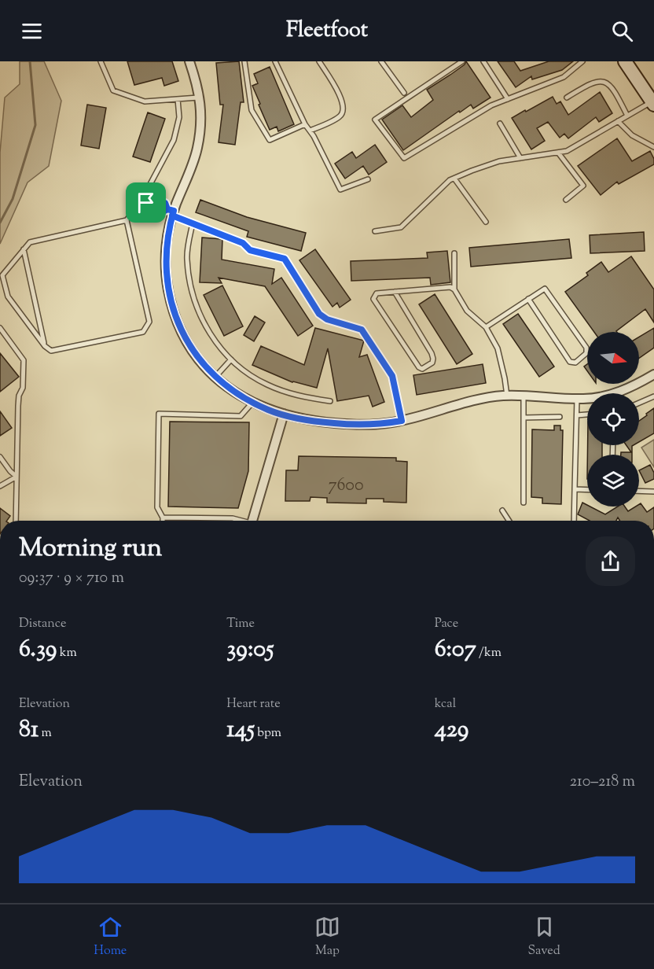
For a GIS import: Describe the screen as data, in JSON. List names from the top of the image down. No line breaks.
{"house_numbers":["7600"],"north":"right","page":{"header":"Fleetfoot","heading":["Morning run","09:37 · 9 × 710 m"],"stats":[["Distance","6.39 km"],["Time","39:05"],["Pace","6:07 /km"],["Elevation","81 m"],["Heart rate","145 bpm"],["kcal","429"]],"chart":["Elevation","210–218 m"],"tabs":["Home","Map","Saved"]}}
